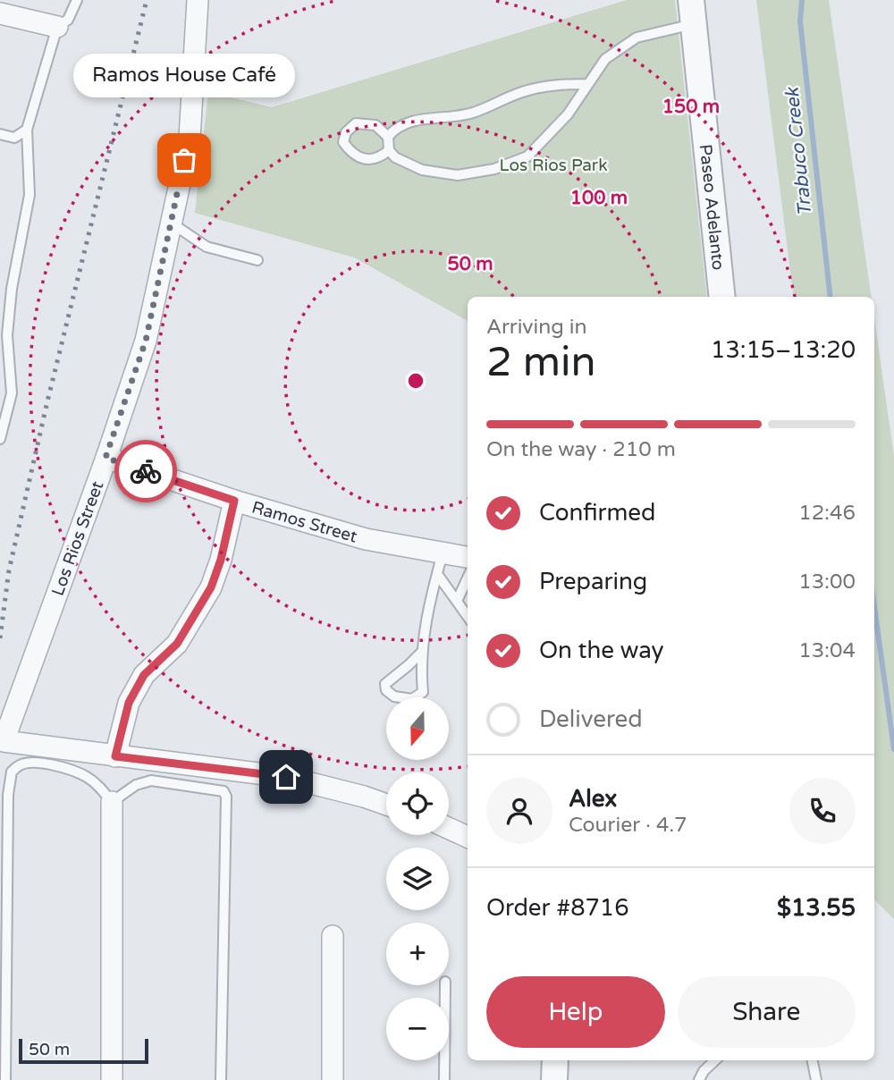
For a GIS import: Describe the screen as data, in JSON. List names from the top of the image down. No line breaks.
{"streets":{"street":["Paseo Adelanto","Ramos Street","Los Rios Street"]},"crossings":[["Ramos Street","Los Rios Street"]],"water":["Trabuco Creek"],"parks":["Los Rios Park"],"places":["Ramos House Café"],"scale_bar":"50 m","north":"bottom","page":{"bubble":"Ramos House Café","heading":["2 min","Arriving in","13:15–13:20"],"panel":["Alex","Courier · 4.7","Order #8716","$13.55"],"bar":"On the way · 210 m","list":[["Confirmed","12:46"],["Preparing","13:00"],["On the way","13:04"],"Delivered"],"map_buttons":["+","−"],"buttons":["Help","Share"],"scale":"50 m"},"rings":["150 m","100 m","50 m"]}
